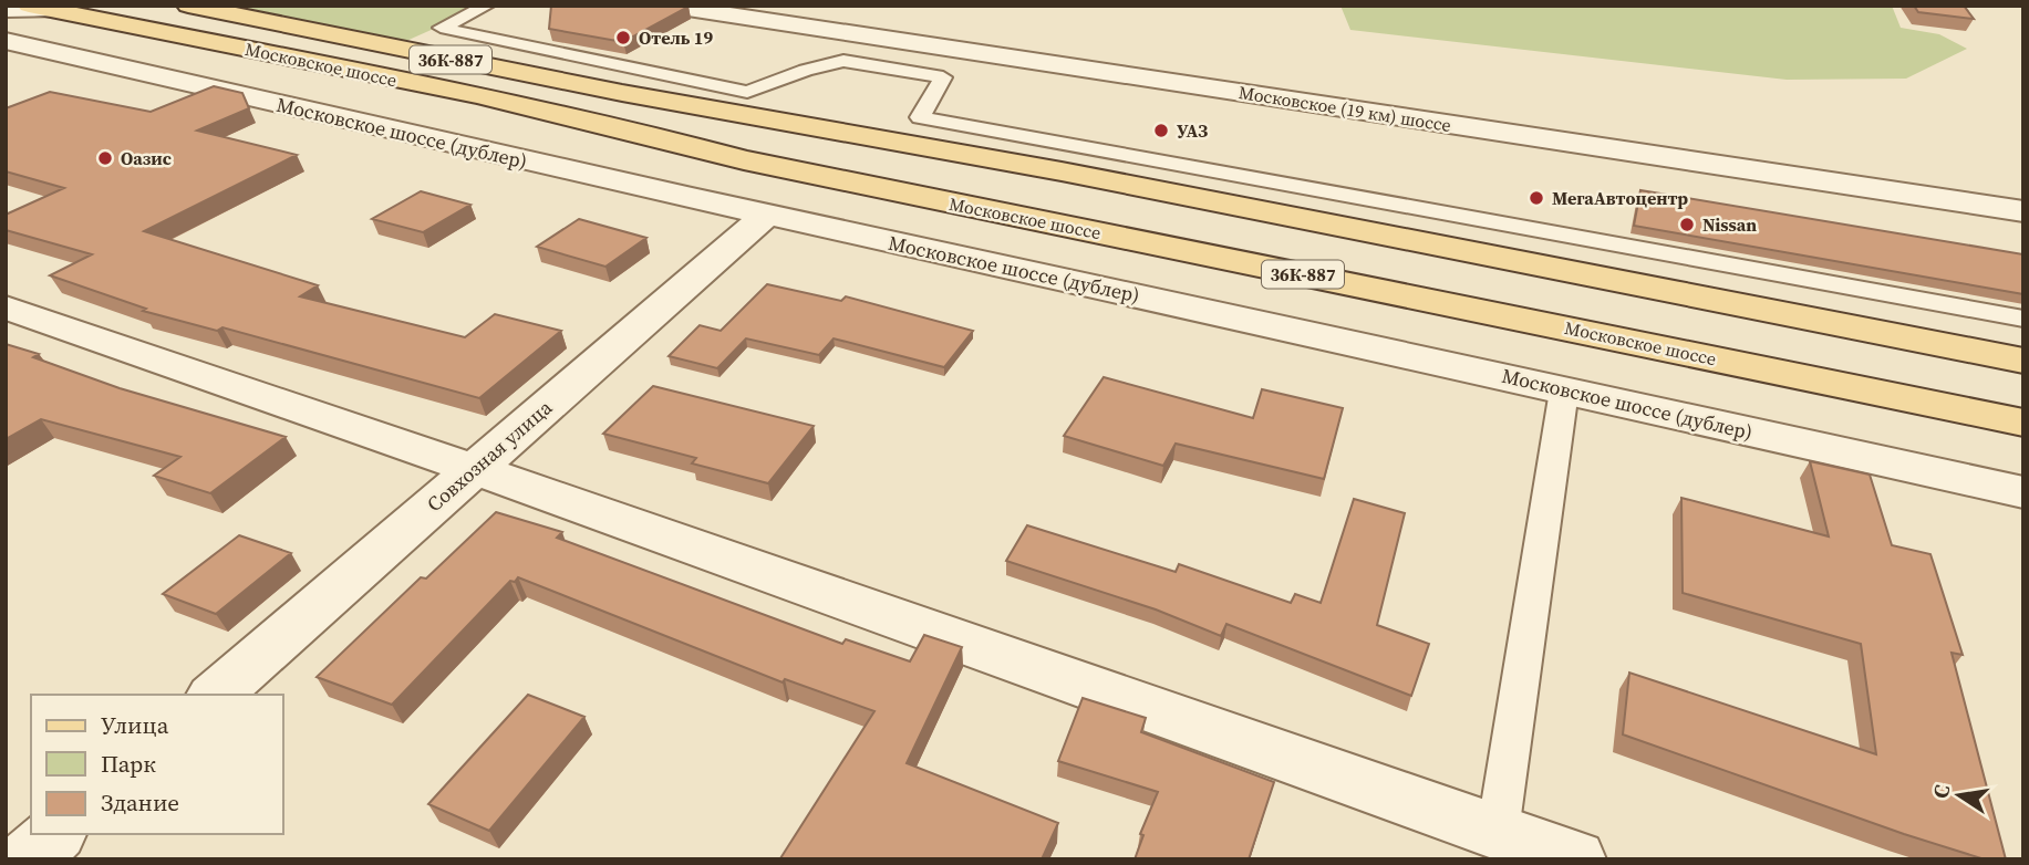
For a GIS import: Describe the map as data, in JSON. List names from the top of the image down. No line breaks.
{"streets":{"main road":["36К-887","Московское шоссе"],"street":["Московское (19 км) шоссе","Московское шоссе (дублер)","Совхозная улица"]},"crossings":[["Московское шоссе (дублер)","Совхозная улица"]],"places":["Отель 19","УАЗ","Оазис","МегаАвтоцентр","Nissan"],"legend":["Улица","Парк","Здание"],"north":"left"}
